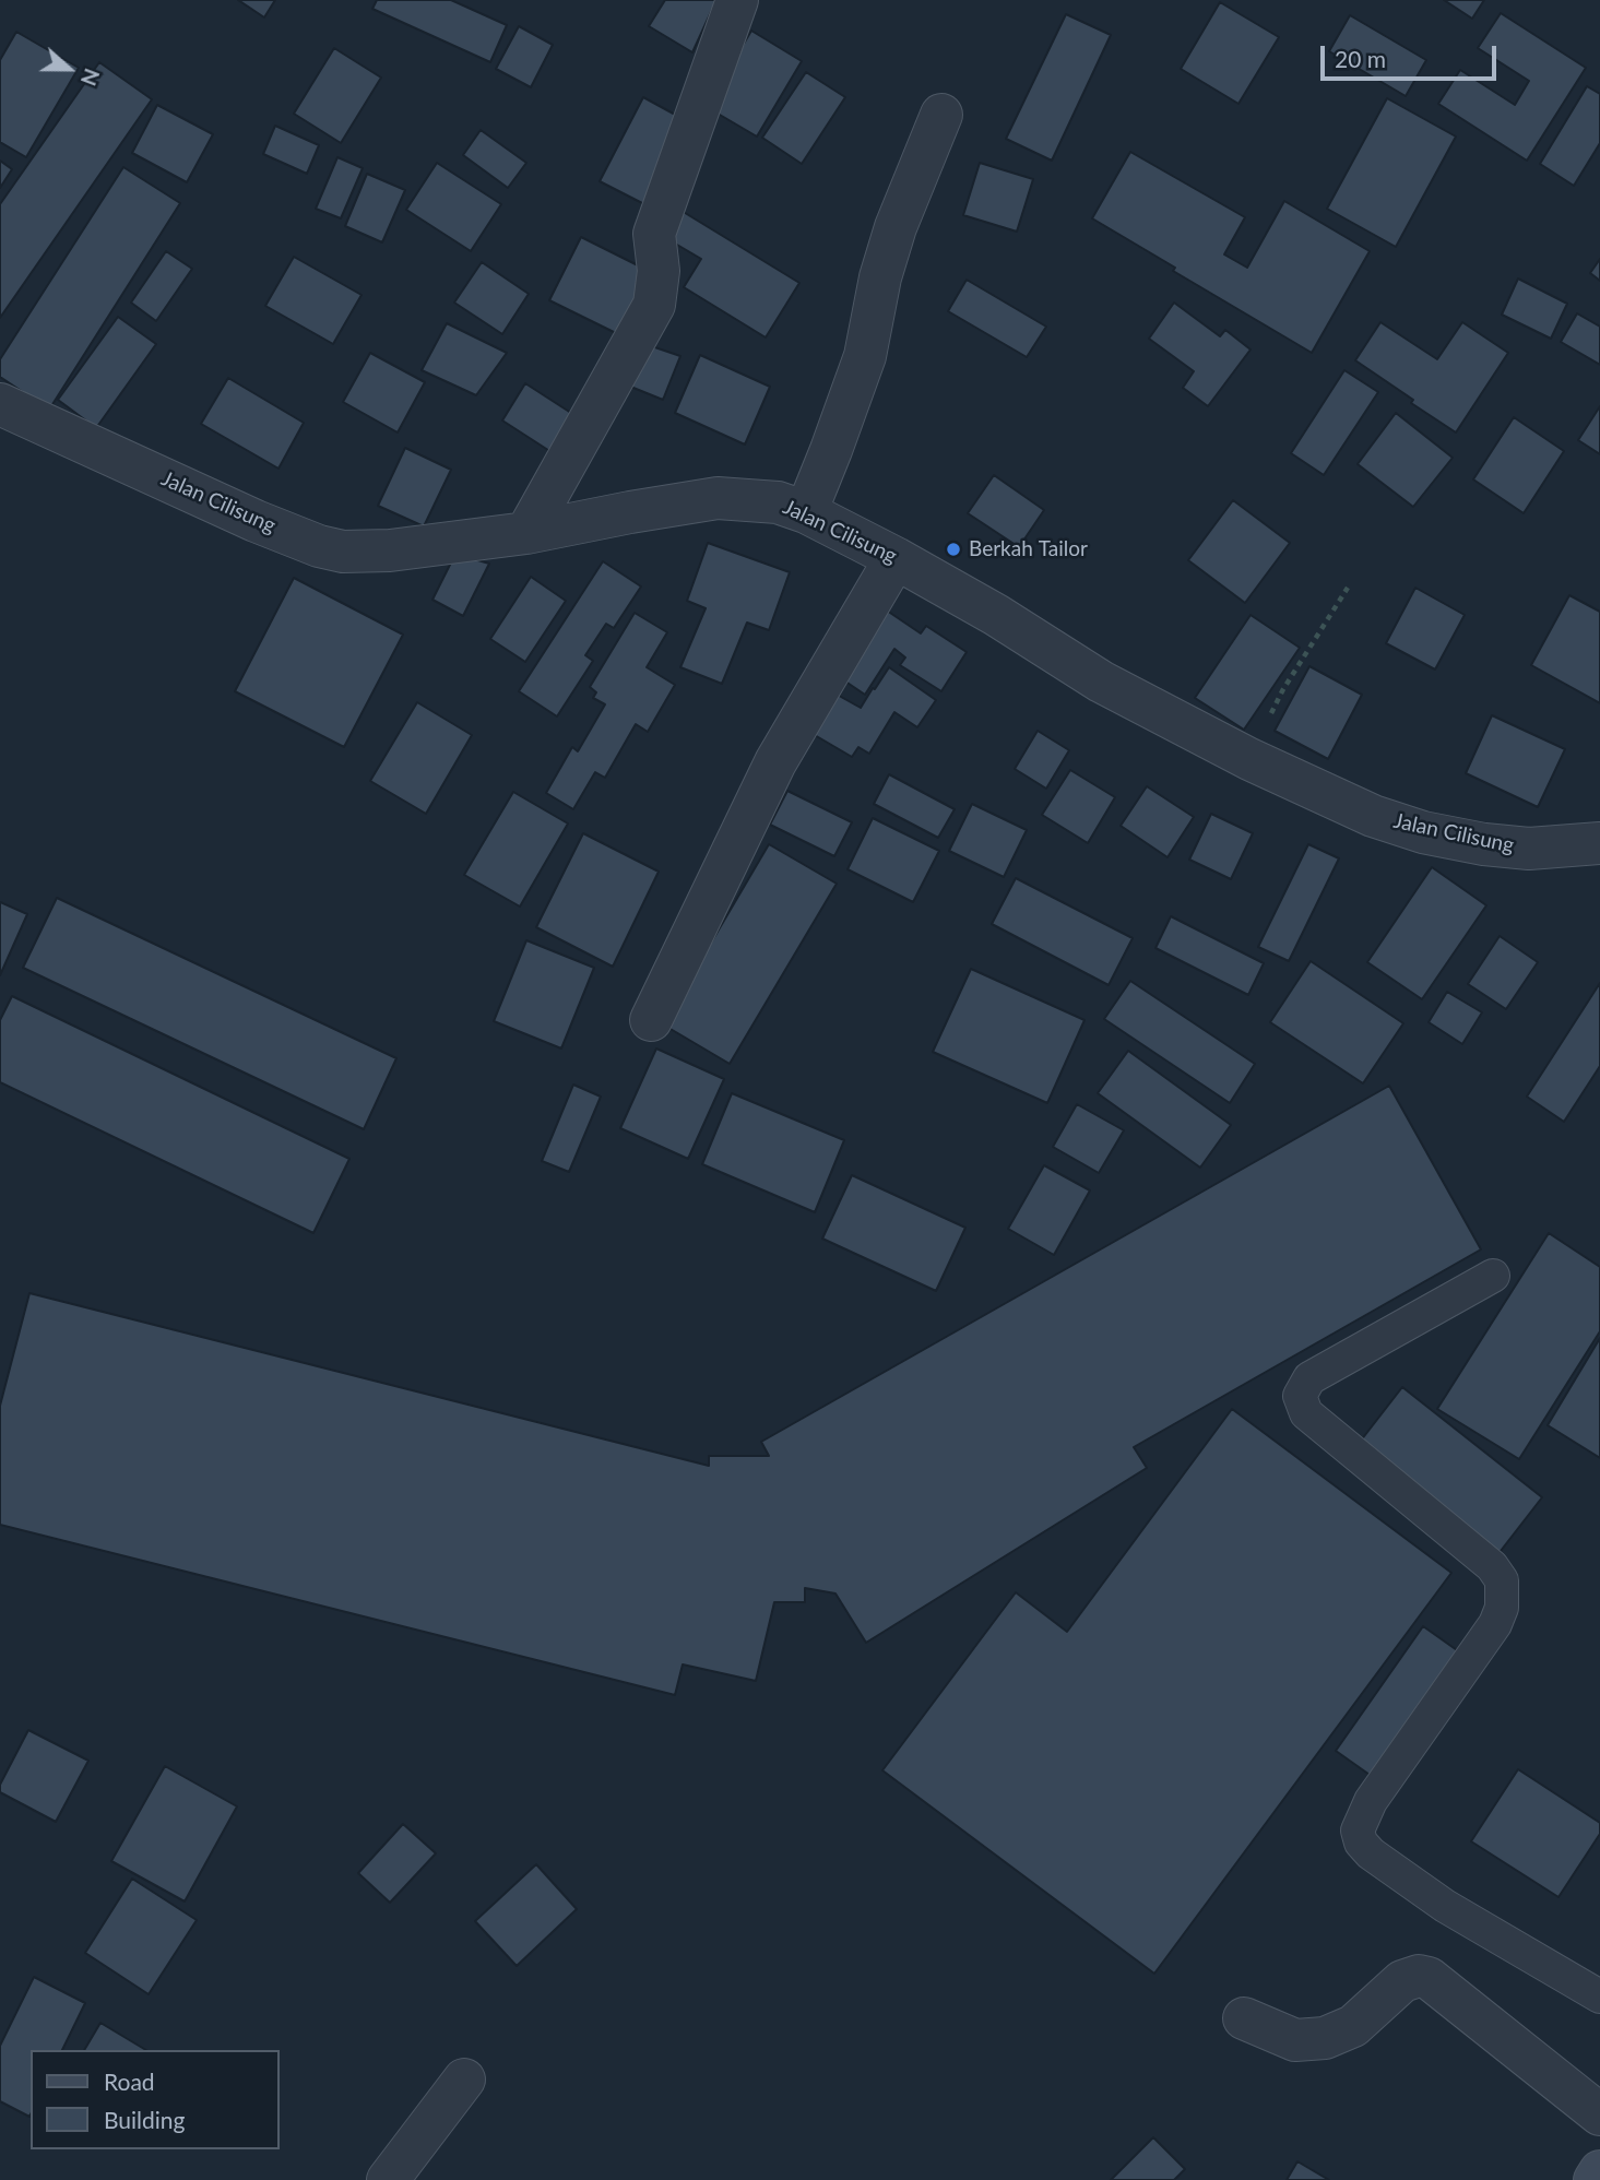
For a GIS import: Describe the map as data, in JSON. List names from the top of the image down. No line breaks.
{"streets":{"street":["Jalan Cilisung"]},"places":["Berkah Tailor"],"legend":["Road","Building"],"scale_bar":"20 m","north":"right"}
